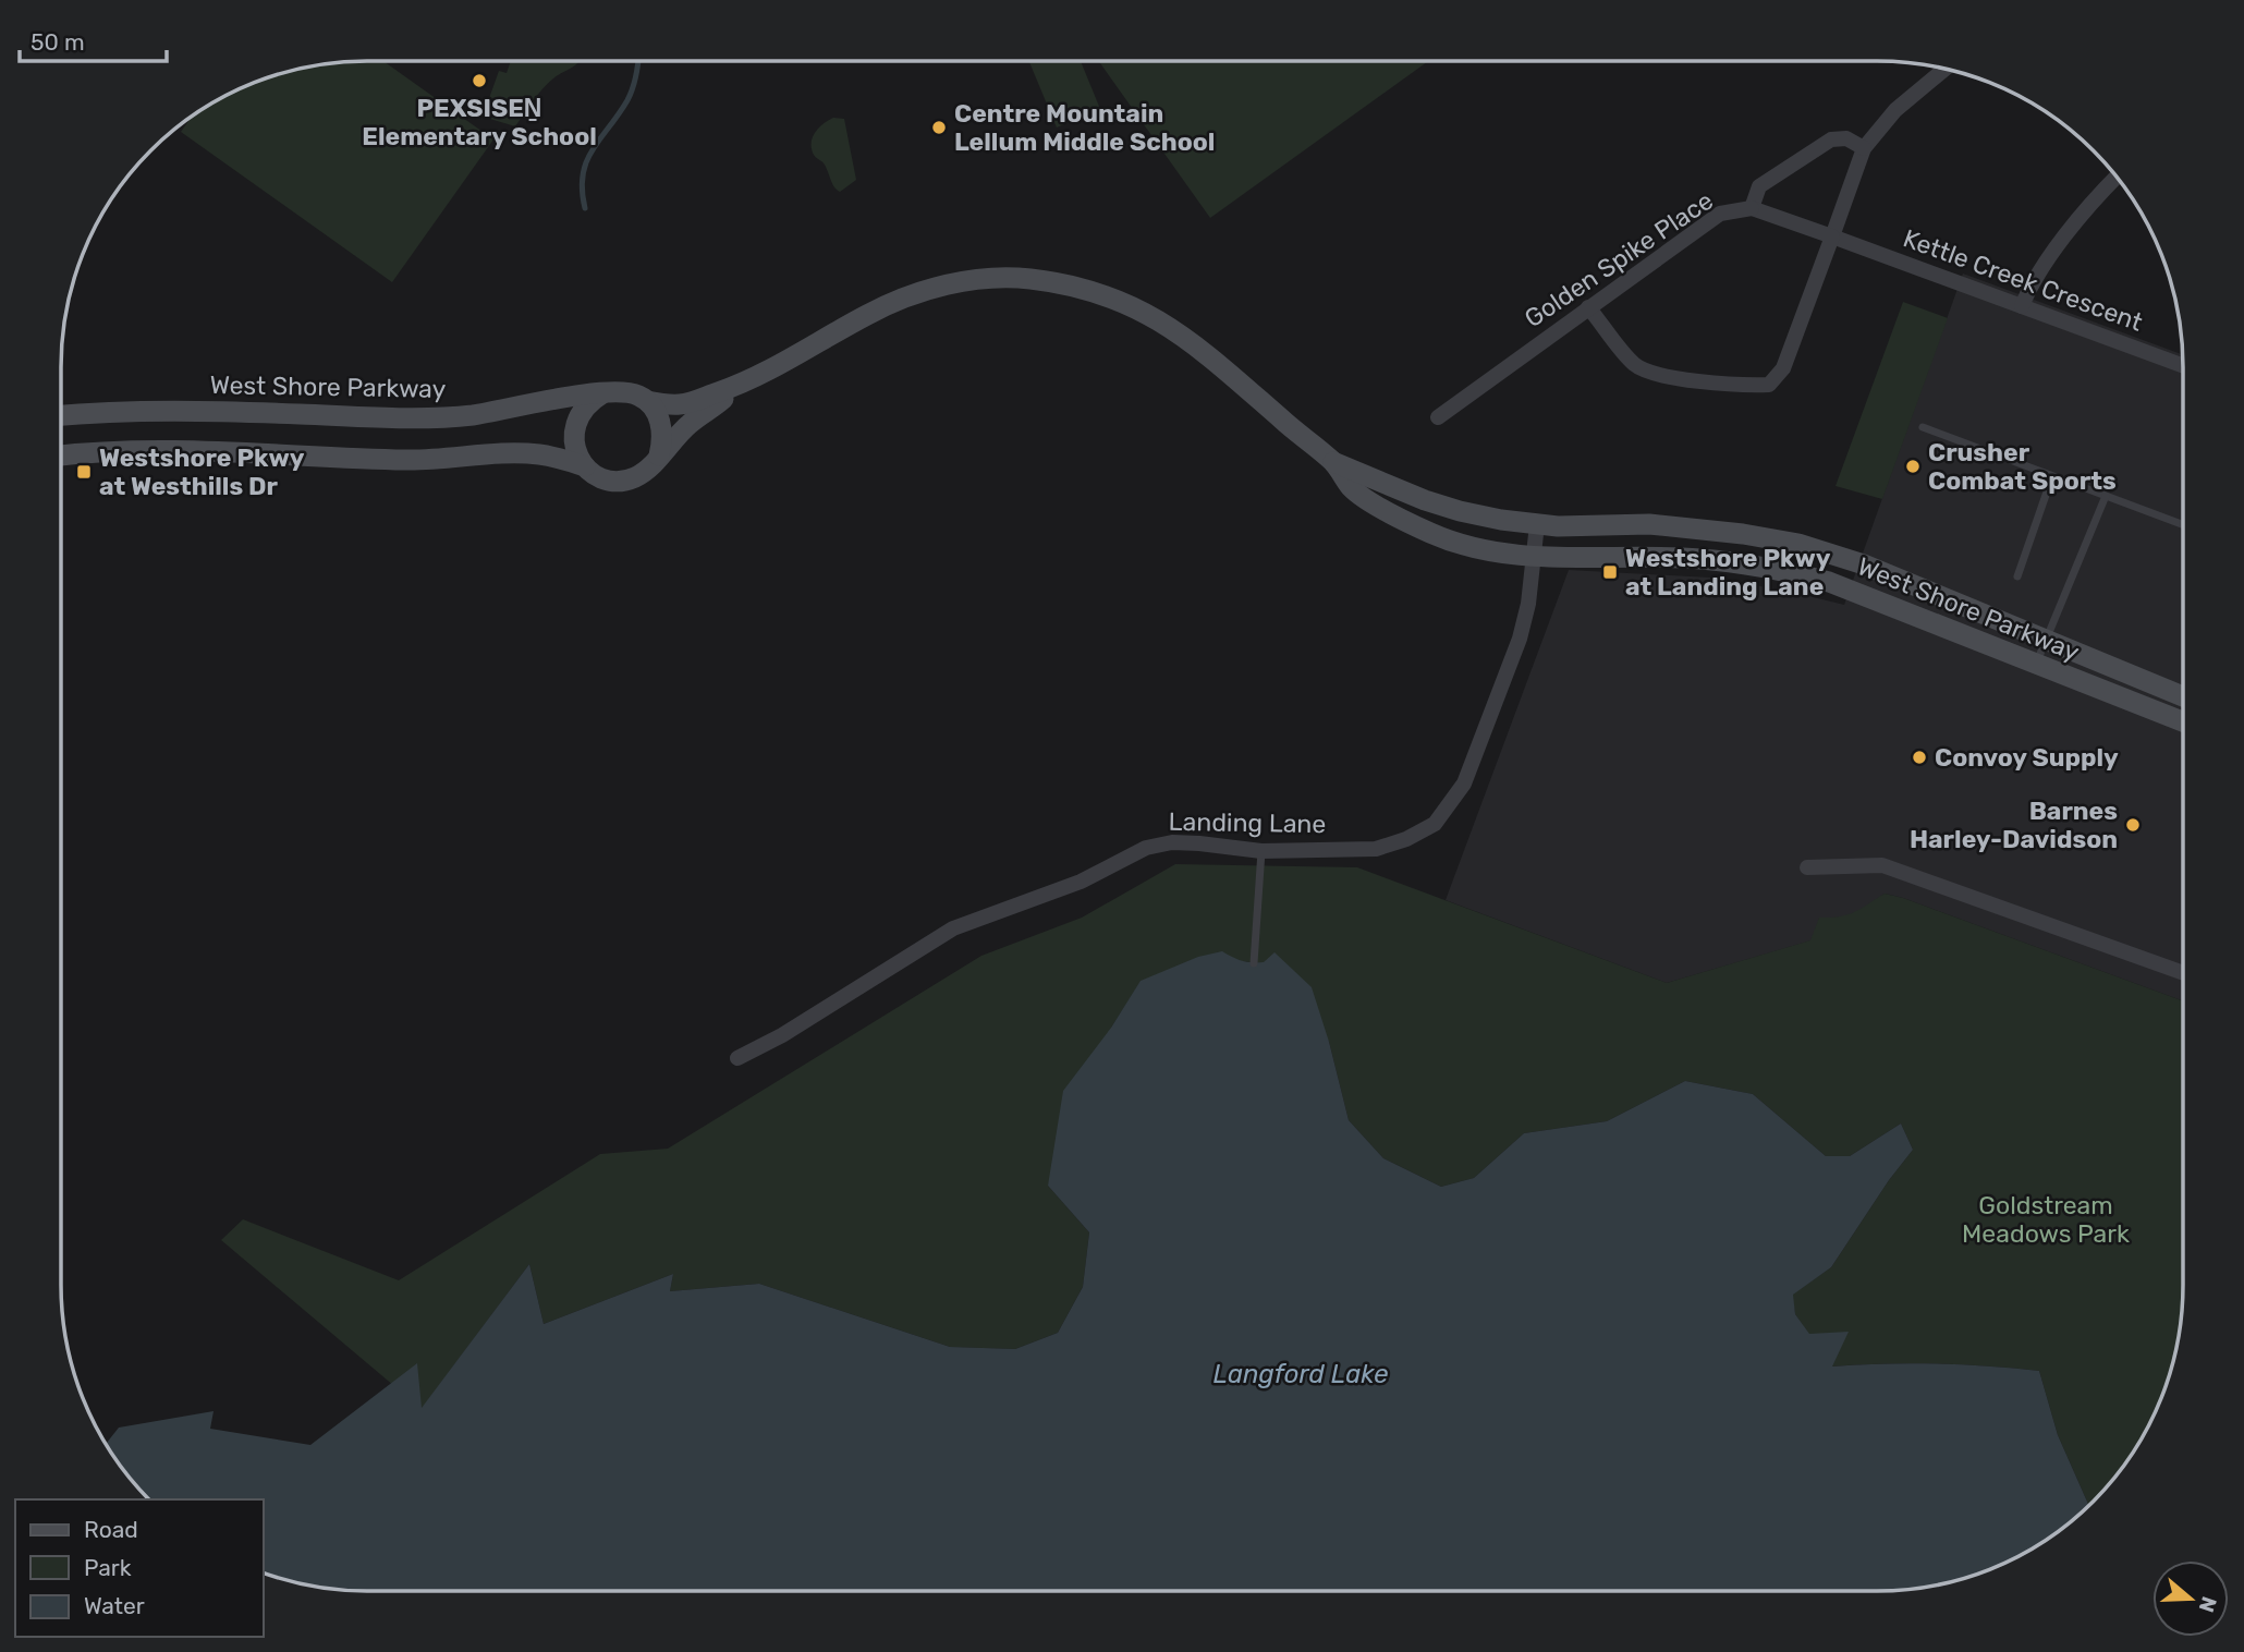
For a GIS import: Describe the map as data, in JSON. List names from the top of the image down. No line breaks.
{"streets":{"main road":["West Shore Parkway"],"street":["Golden Spike Place","Kettle Creek Crescent","Landing Lane"]},"crossings":[["Golden Spike Place","Kettle Creek Crescent"],["West Shore Parkway","Landing Lane"]],"water":["Langford Lake"],"parks":["Goldstream Meadows Park"],"places":{"other":["PEXSISEṈ Elementary School","Centre Mountain Lellum Middle School","Crusher Combat Sports","Convoy Supply","Barnes Harley-Davidson"],"transit":["Westshore Pkwy at Westhills Dr","Westshore Pkwy at Landing Lane"]},"legend":["Road","Park","Water"],"scale_bar":"50 m","north":"right"}
